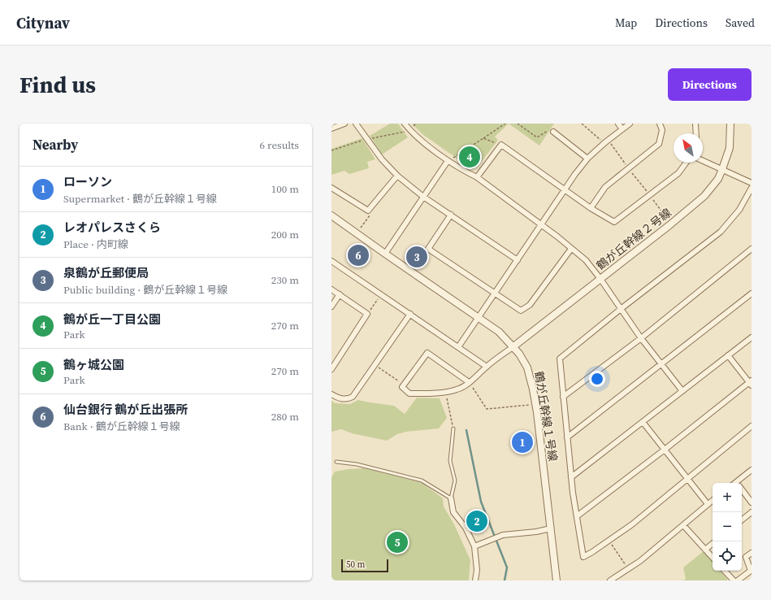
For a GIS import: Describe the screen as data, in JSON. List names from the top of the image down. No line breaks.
{"streets":{"street":["鶴が丘幹線２号線","鶴が丘幹線１号線"]},"crossings":[["鶴が丘幹線２号線","鶴が丘幹線１号線"]],"scale_bar":"50 m","north":"top left","page":{"header":"Citynav","nav":["Map","Directions","Saved"],"buttons":"Directions","title":"Find us","heading":["Nearby","6 results"],"pins":["4","6","3","1","2","5"],"list":[{"mark":"1","name":"ローソン","note":"Supermarket · 鶴が丘幹線１号線","value":"100 m"},{"mark":"2","name":"レオパレスさくら","note":"Place · 内町線","value":"200 m"},{"mark":"3","name":"泉鶴が丘郵便局","note":"Public building · 鶴が丘幹線１号線","value":"230 m"},{"mark":"4","name":"鶴が丘一丁目公園","note":"Park","value":"270 m"},{"mark":"5","name":"鶴ヶ城公園","note":"Park","value":"270 m"},{"mark":"6","name":"仙台銀行 鶴が丘出張所","note":"Bank · 鶴が丘幹線１号線","value":"280 m"}],"map_buttons":["+","−"],"scale":"50 m"}}
